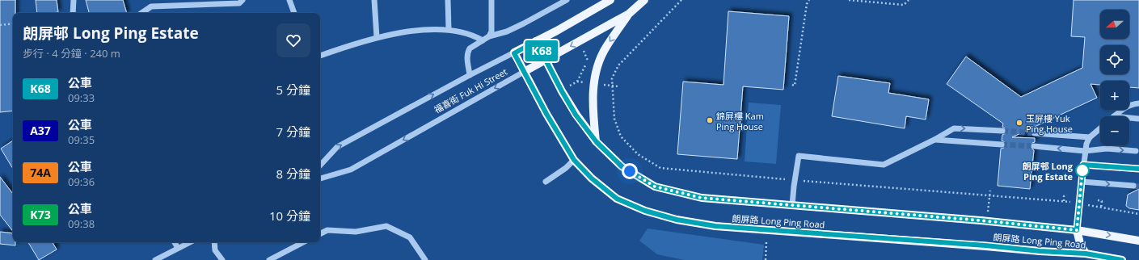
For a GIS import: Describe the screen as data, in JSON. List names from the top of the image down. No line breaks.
{"streets":{"main road":["福喜街 Fuk Hi Street","朗屏路 Long Ping Road"]},"crossings":[["福喜街 Fuk Hi Street","朗屏路 Long Ping Road"]],"places":["錦屏樓 Kam Ping House","玉屏樓 Yuk Ping House","朗屏邨 Long Ping Estate"],"lines":["bus line K68"],"north":"left","page":{"on_map":"K68","map_buttons":["+","−"],"heading":["朗屏邨 Long Ping Estate","步行 · 4 分鐘 · 240 m"],"list":[{"mark":"K68","name":"公車","note":"09:33","value":"5 分鐘"},{"mark":"A37","name":"公車","note":"09:35","value":"7 分鐘"},{"mark":"74A","name":"公車","note":"09:36","value":"8 分鐘"},{"mark":"K73","name":"公車","note":"09:38","value":"10 分鐘"}]}}
